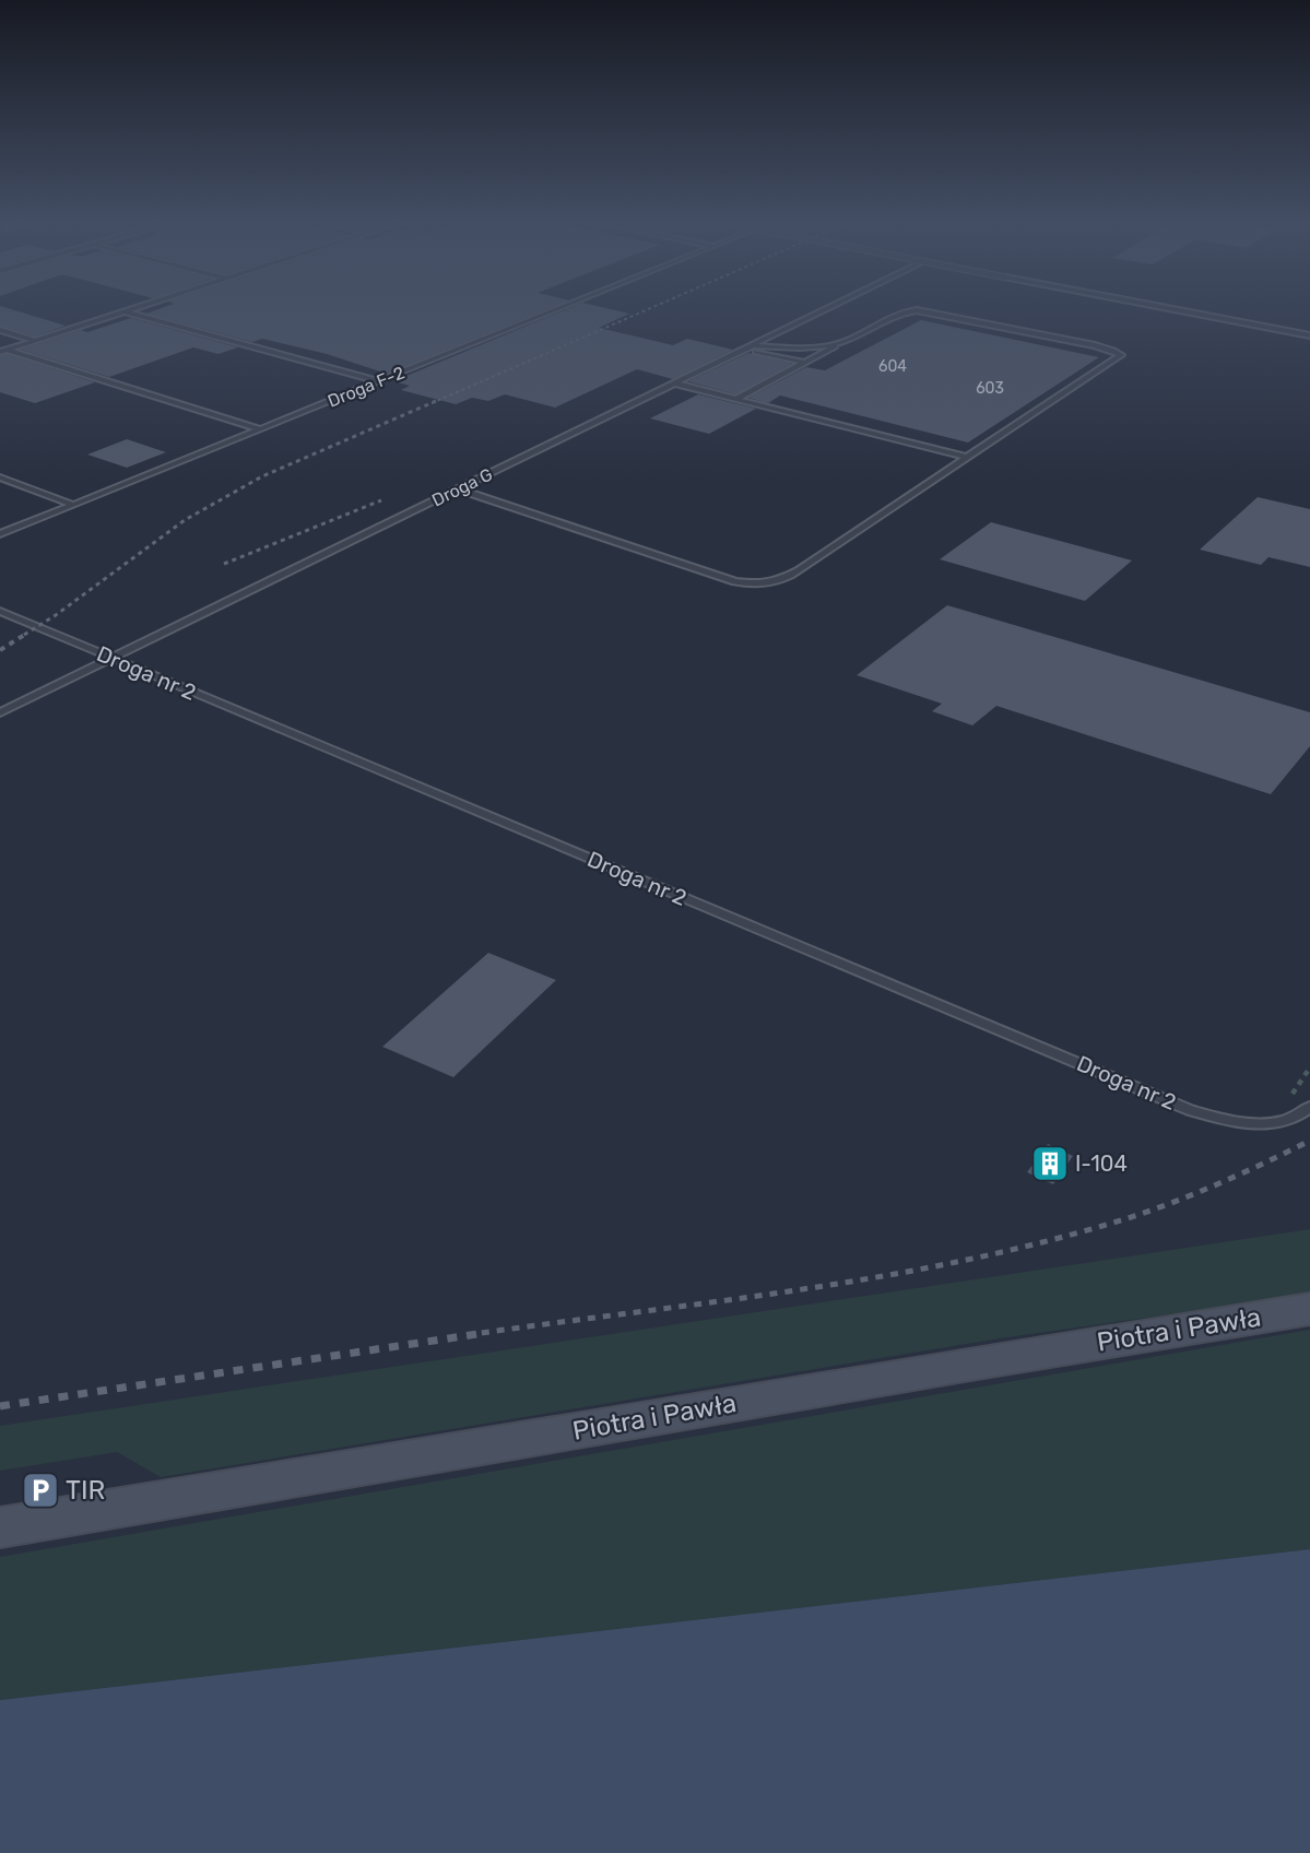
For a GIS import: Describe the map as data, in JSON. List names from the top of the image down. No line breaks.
{"streets":{"street":["Piotra i Pawła"],"lane":["Droga F-2","Droga G","Droga nr 2"]},"crossings":[["Droga G","Droga nr 2"]],"places":{"building":["I-104"],"parking":["TIR"]},"house_numbers":["604","603"]}
